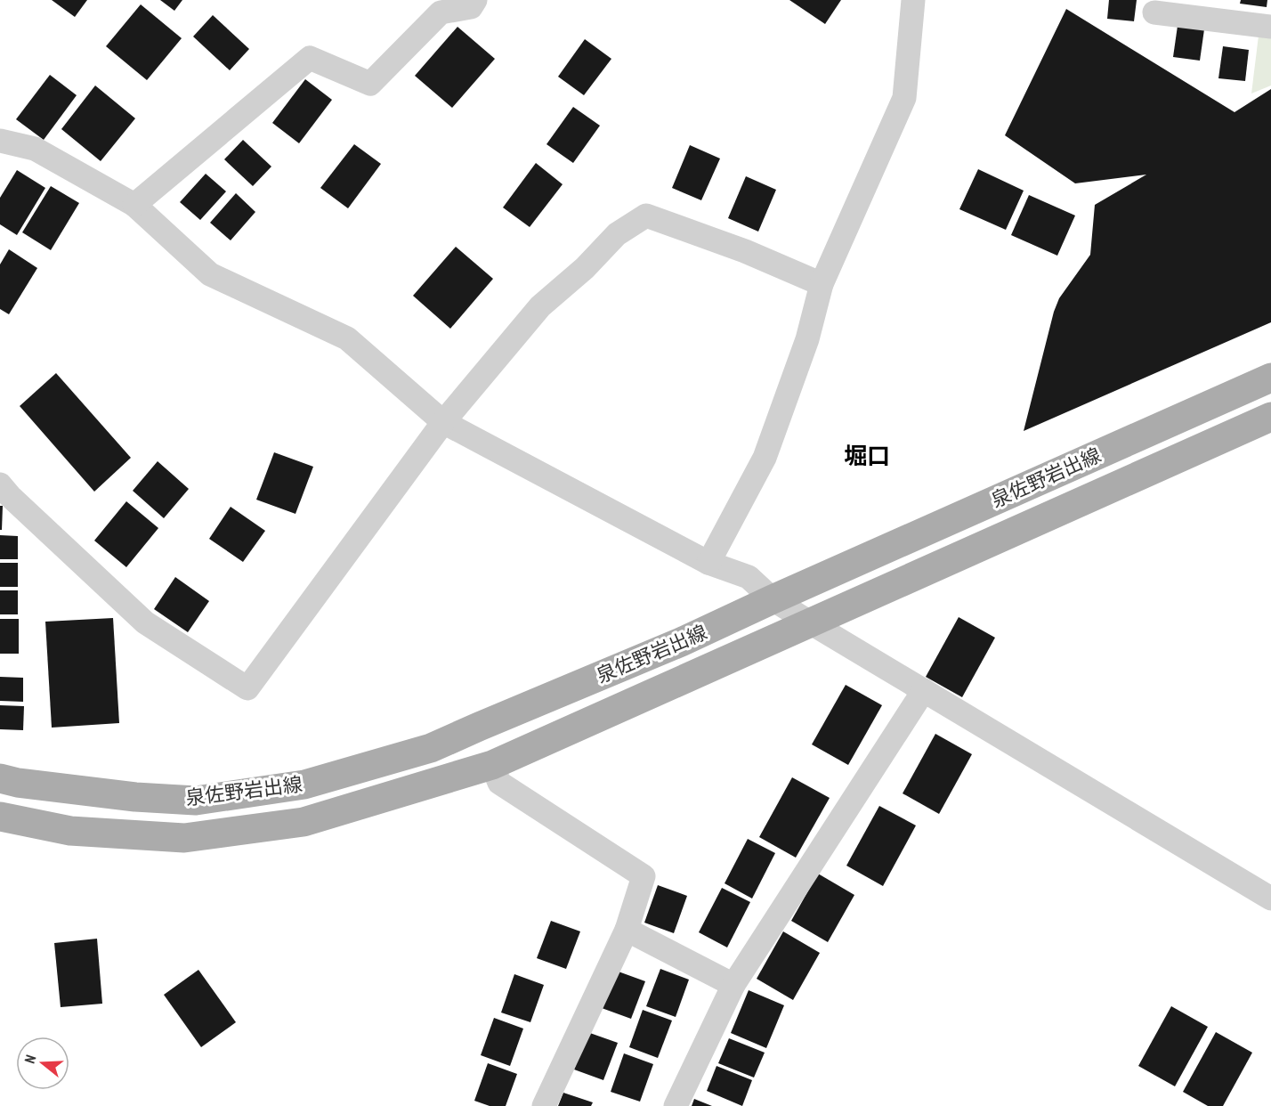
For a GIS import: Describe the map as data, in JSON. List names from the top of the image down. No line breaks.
{"streets":{"main road":["泉佐野岩出線"]},"districts":["堀口"],"north":"left"}
